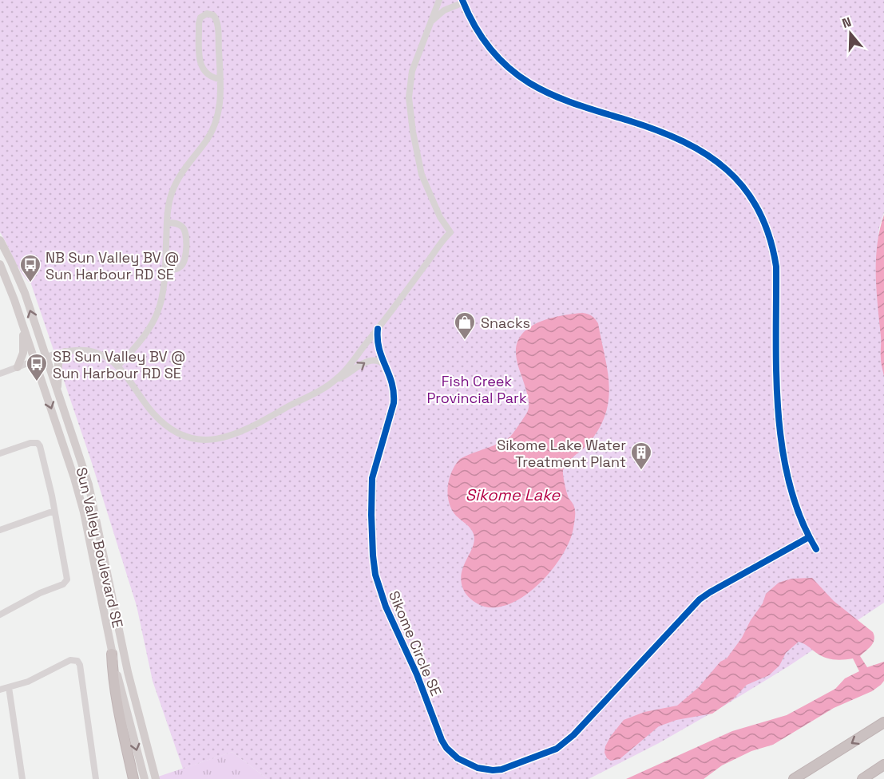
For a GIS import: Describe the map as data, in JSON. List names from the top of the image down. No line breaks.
{"streets":{"main road":["Sun Valley Boulevard SE"],"street":["Sikome Circle SE"]},"water":["Sikome Lake"],"parks":["Fish Creek Provincial Park"],"places":{"bus stop":["NB Sun Valley BV @ Sun Harbour RD SE","SB Sun Valley BV @ Sun Harbour RD SE"],"shop":["Snacks"],"building":["Sikome Lake Water Treatment Plant"]},"north":"top"}
